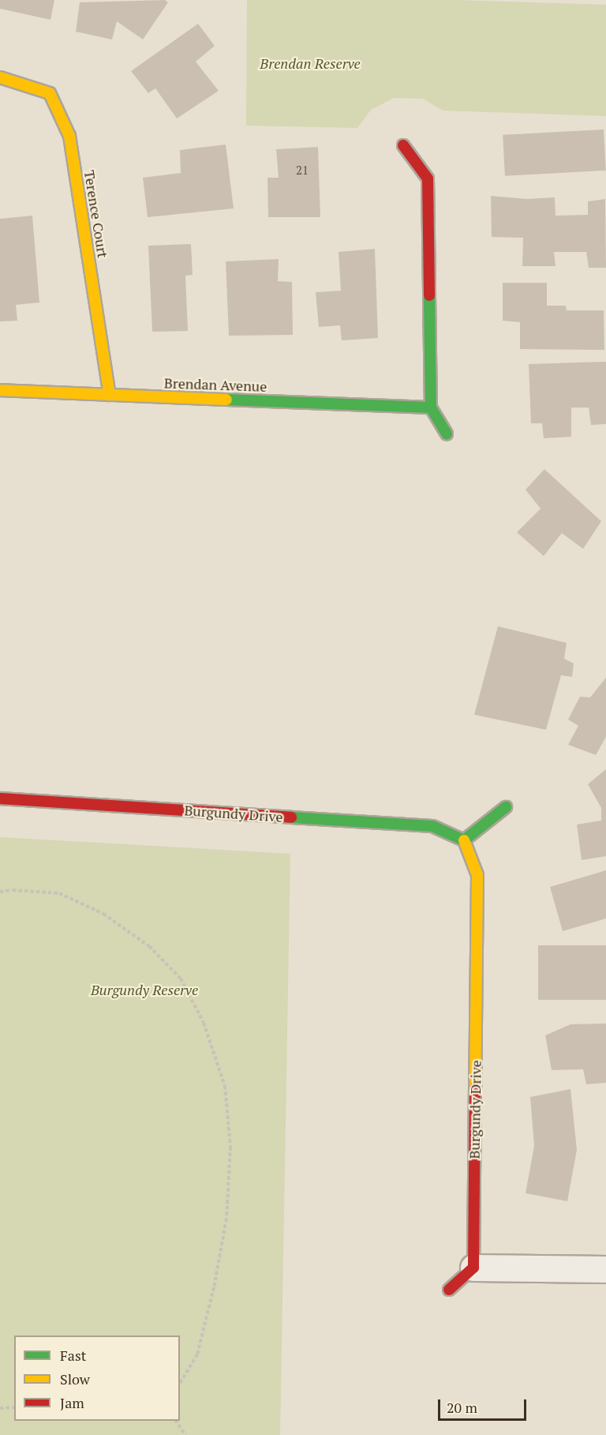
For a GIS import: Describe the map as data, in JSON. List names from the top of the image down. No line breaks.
{"streets":{"street":["Terence Court","Brendan Avenue","Burgundy Drive"]},"crossings":[["Terence Court","Brendan Avenue"]],"parks":["Brendan Reserve","Burgundy Reserve"],"house_numbers":["21"],"legend":["Fast","Slow","Jam"],"scale_bar":"20 m"}
